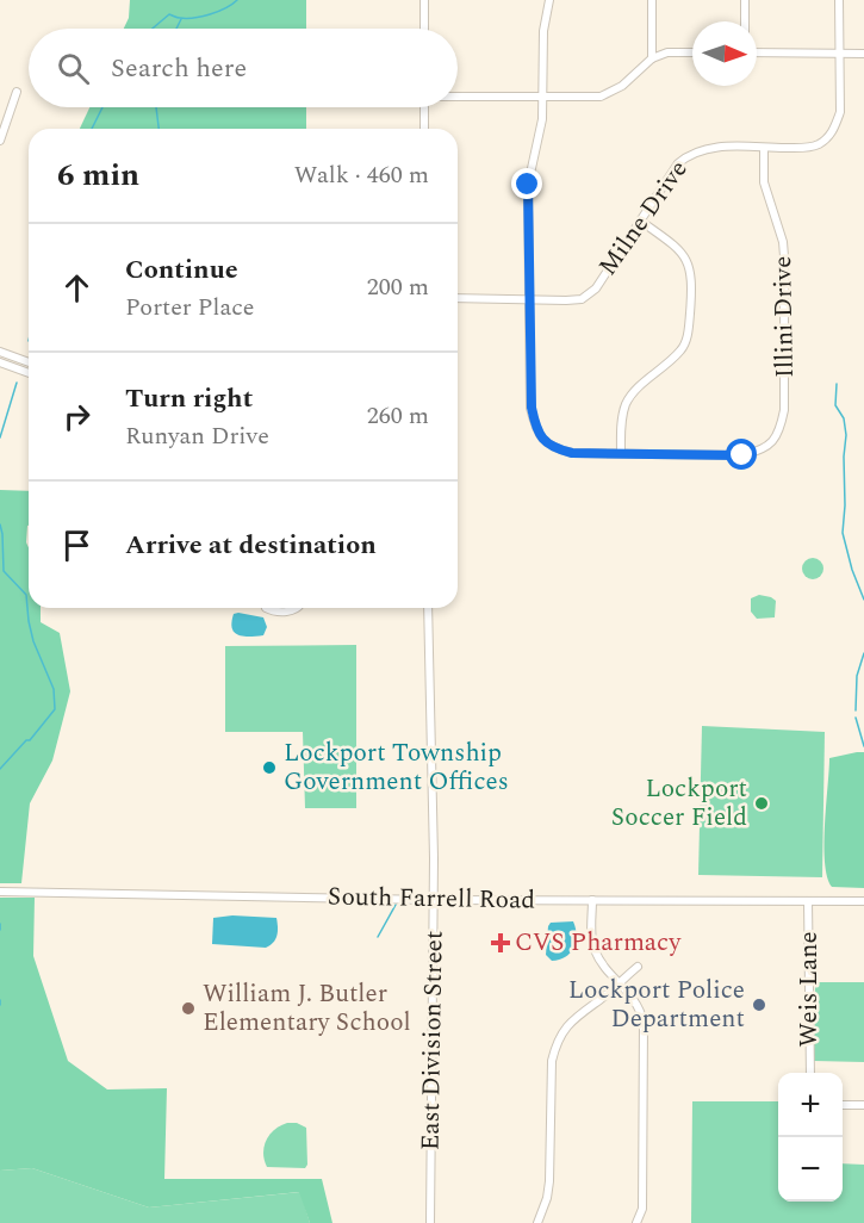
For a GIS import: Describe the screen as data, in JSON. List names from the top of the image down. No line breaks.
{"streets":{"street":["Milne Drive","Illini Drive","South Farrell Road","Weis Lane","East Division Street"]},"crossings":[["Milne Drive","Illini Drive"],["South Farrell Road","Weis Lane"],["South Farrell Road","East Division Street"]],"places":{"other":["Lockport Township Government Offices","Lockport Soccer Field","Lockport Police Department","William J. Butler Elementary School"],"health":["CVS Pharmacy"]},"north":"right","page":{"search":"Search here","heading":["6 min","Walk · 460 m"],"list":[["Continue","Porter Place","200 m"],["Turn right","Runyan Drive","260 m"],"Arrive at destination"],"map_buttons":["+","−"]}}
